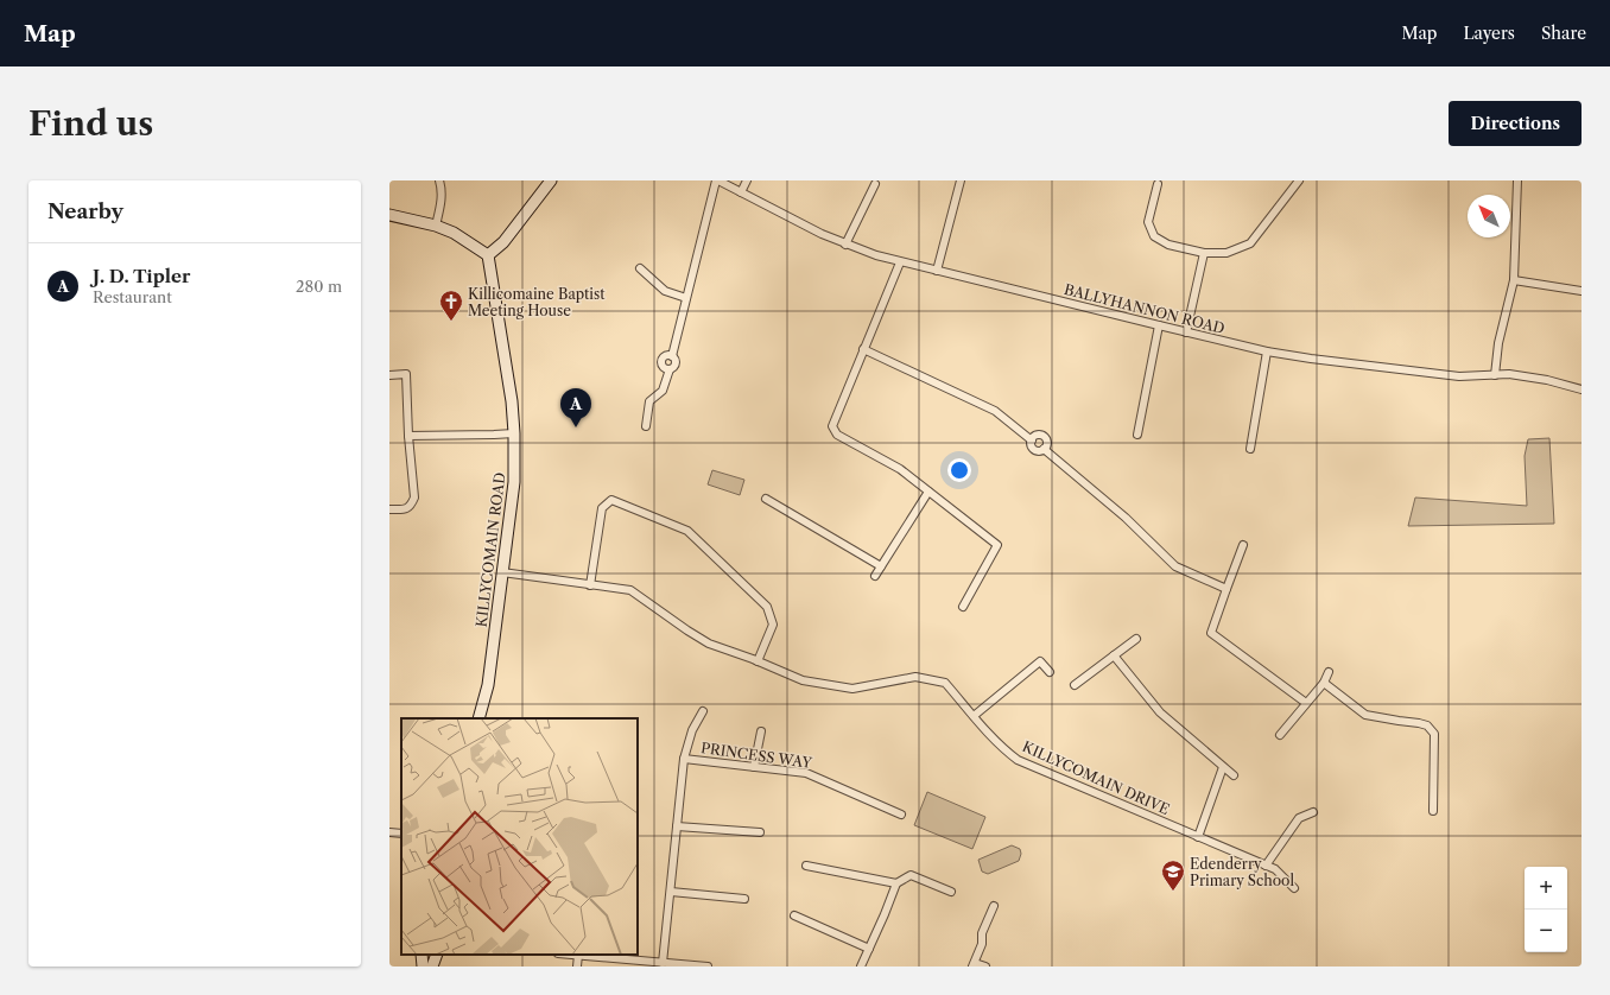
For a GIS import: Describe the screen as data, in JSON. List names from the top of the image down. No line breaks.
{"streets":{"street":["BALLYHANNON ROAD","KILLYCOMAIN ROAD","PRINCESS WAY","KILLYCOMAIN DRIVE"]},"crossings":[["KILLYCOMAIN ROAD","KILLYCOMAIN DRIVE"]],"places":{"church":["Killicomaine Baptist Meeting House"],"school or university":["Edenderry Primary School"]},"north":"top left","page":{"header":"Map","nav":["Map","Layers","Share"],"buttons":"Directions","title":"Find us","heading":"Nearby","list":[{"mark":"A","name":"J. D. Tipler","note":"Restaurant","value":"280 m"}],"pins":"A","map_buttons":["+","−"]}}
